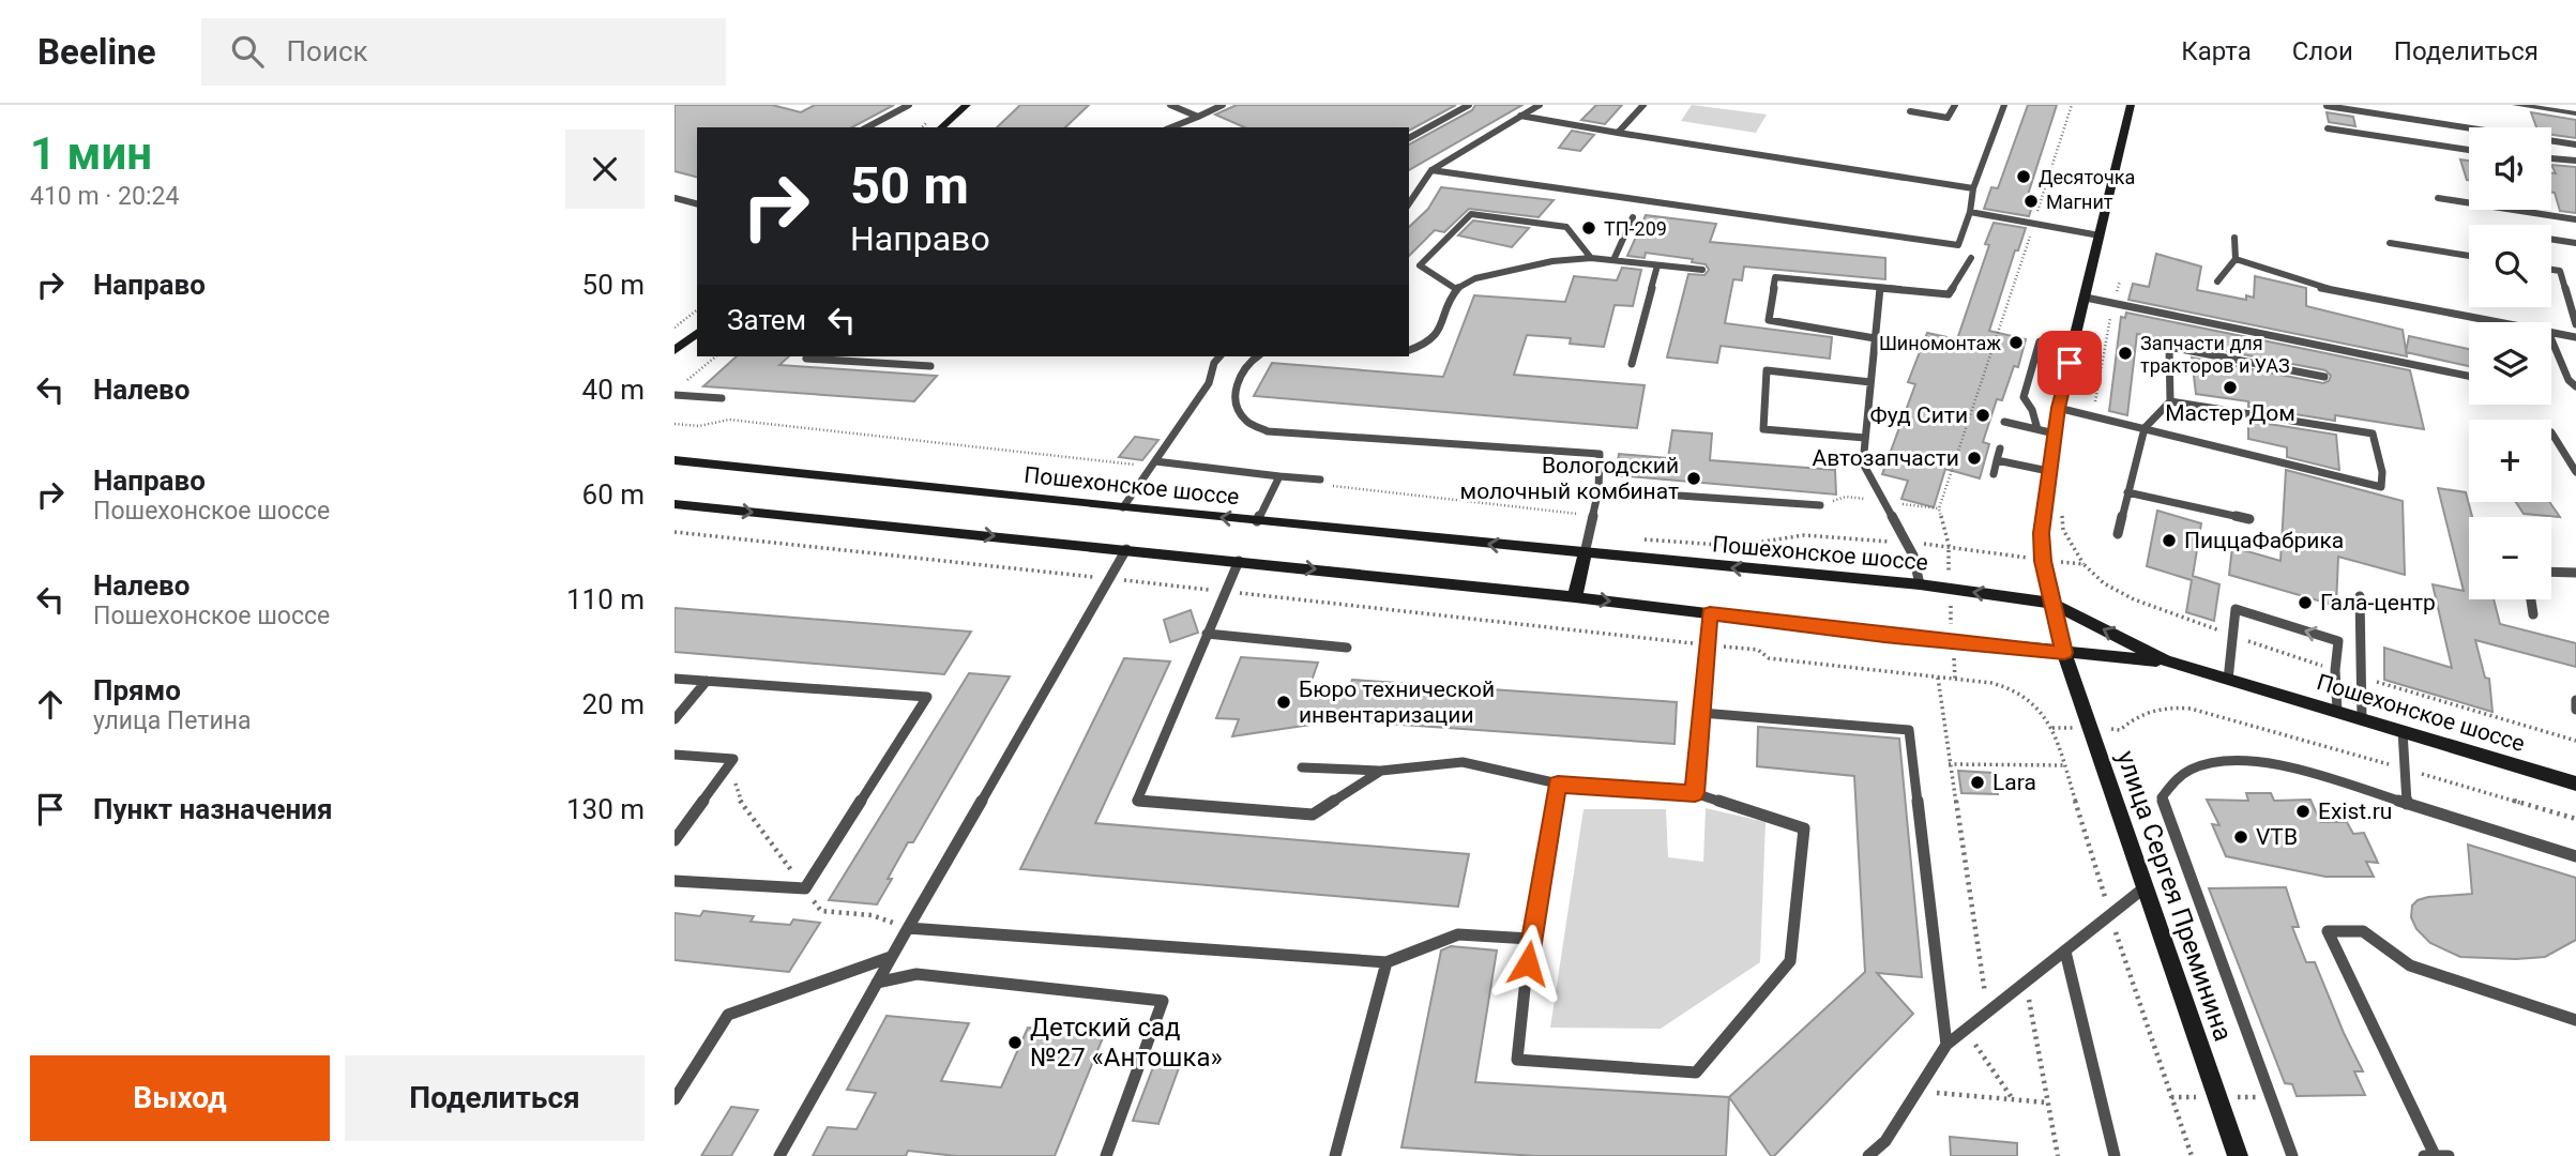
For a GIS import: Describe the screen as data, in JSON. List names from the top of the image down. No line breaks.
{"streets":{"main road":["Пошехонское шоссе","улица Сергея Преминина"]},"crossings":[["Пошехонское шоссе","улица Сергея Преминина"]],"places":["Десяточка","Магнит","ТП-209","Шиномонтаж","Запчасти для тракторов и УАЗ","Мастер Дом","Фуд Сити","Автозапчасти","Вологодский молочный комбинат","ПиццаФабрика","Гала-центр","Бюро технической инвентаризации","Lara","Exist.ru","VTB","Детский сад №27 «Антошка»"],"page":{"header":"Beeline","search":"Поиск","nav":["Карта","Слои","Поделиться"],"heading":["1 мин","410 m · 20:24"],"map_buttons":["+","−"],"turn":["50 m","Направо"],"list":[{"name":"Направо","value":"50 m"},{"name":"Налево","value":"40 m"},{"name":"Направо","note":"Пошехонское шоссе","value":"60 m"},{"name":"Налево","note":"Пошехонское шоссе","value":"110 m"},{"name":"Прямо","note":"улица Петина","value":"20 m"},{"name":"Пункт назначения","value":"130 m"}],"then":"Затем","buttons":["Выход","Поделиться"]}}
